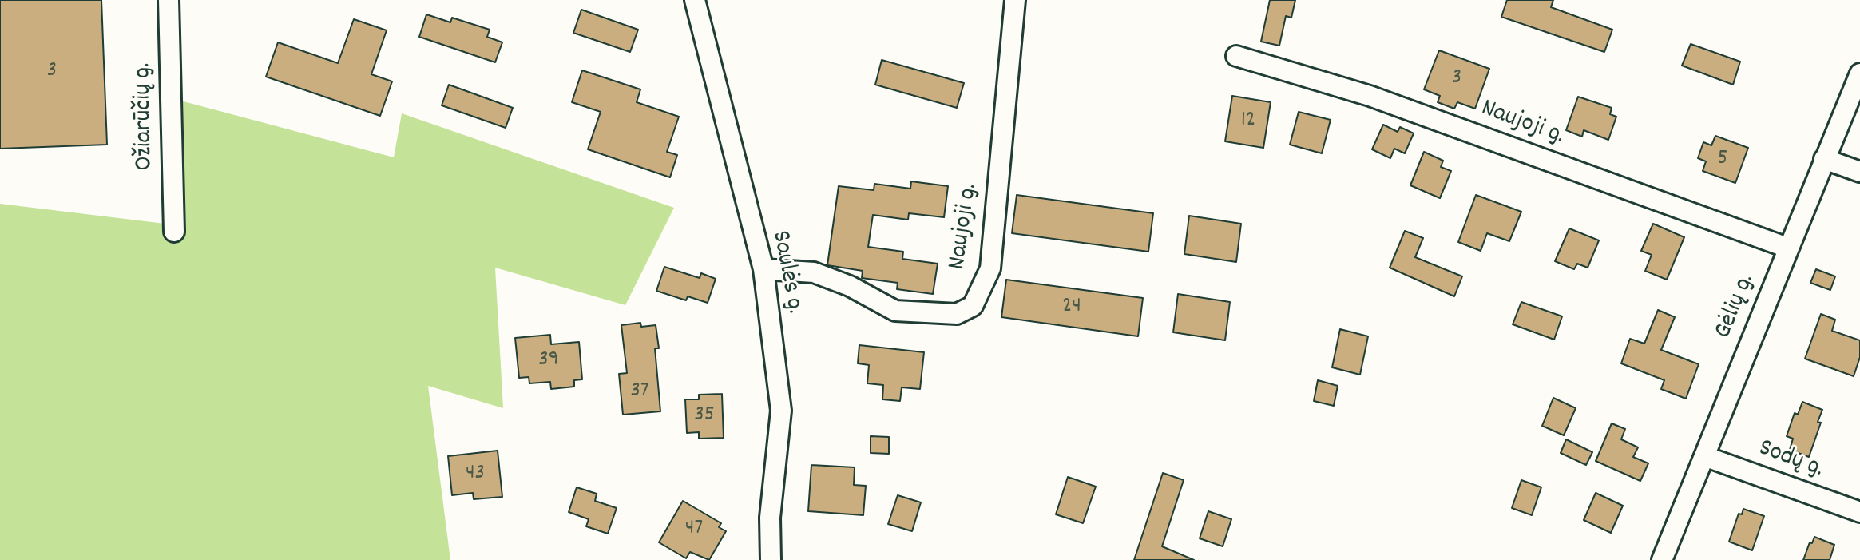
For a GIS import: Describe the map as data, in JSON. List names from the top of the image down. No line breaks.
{"streets":{"street":["Ožiarūčių g.","Naujoji g.","Saulės g.","Gėlių g.","Sodų g."]},"crossings":[["Naujoji g.","Saulės g."],["Naujoji g.","Gėlių g."],["Gėlių g.","Sodų g."]],"house_numbers":["3","3","12","5","24","39","37","35","43","47"]}
